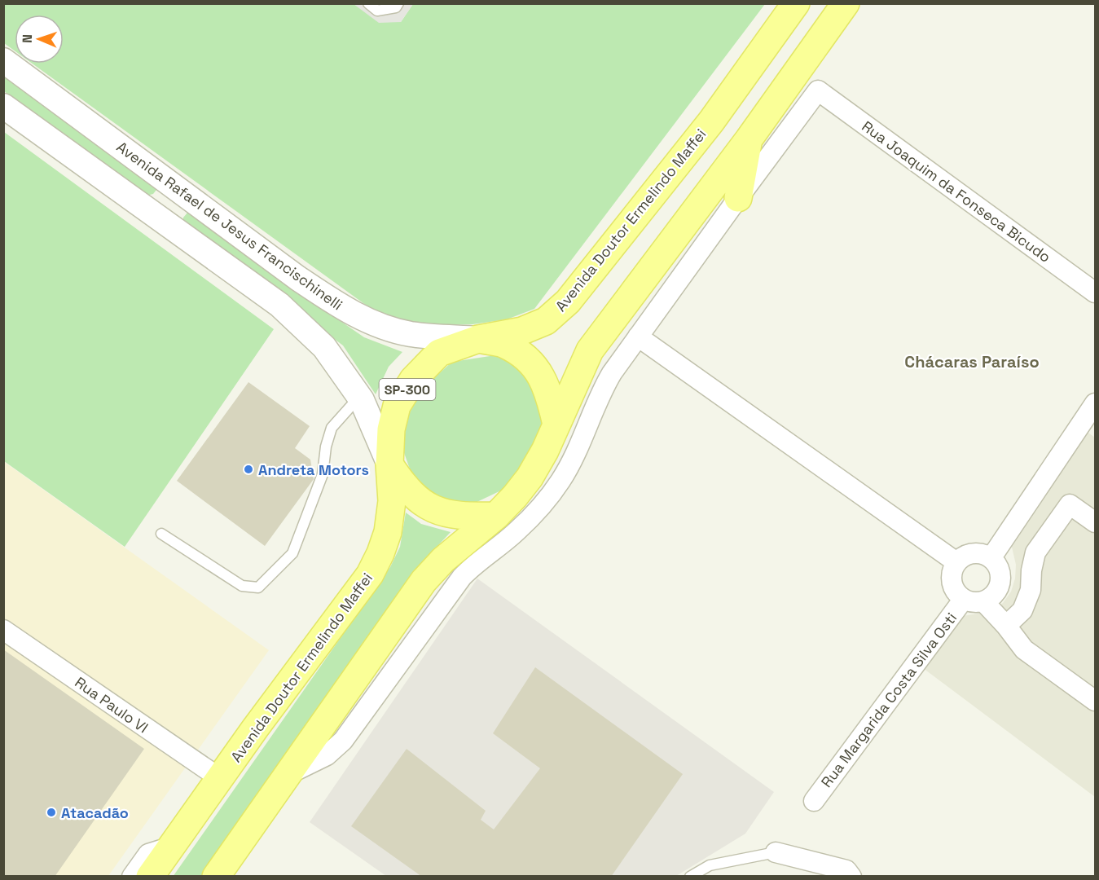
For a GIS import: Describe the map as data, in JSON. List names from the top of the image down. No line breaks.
{"streets":{"main road":["Avenida Doutor Ermelindo Maffei","SP-300"],"street":["Rua Joaquim da Fonseca Bicudo","Avenida Rafael de Jesus Francischinelli","Rua Margarida Costa Silva Osti","Rua Paulo VI"]},"crossings":[["Avenida Doutor Ermelindo Maffei","Avenida Rafael de Jesus Francischinelli"],["Avenida Doutor Ermelindo Maffei","Rua Paulo VI"]],"districts":["Chácaras Paraíso"],"places":["Andreta Motors","Atacadão"],"north":"left"}
